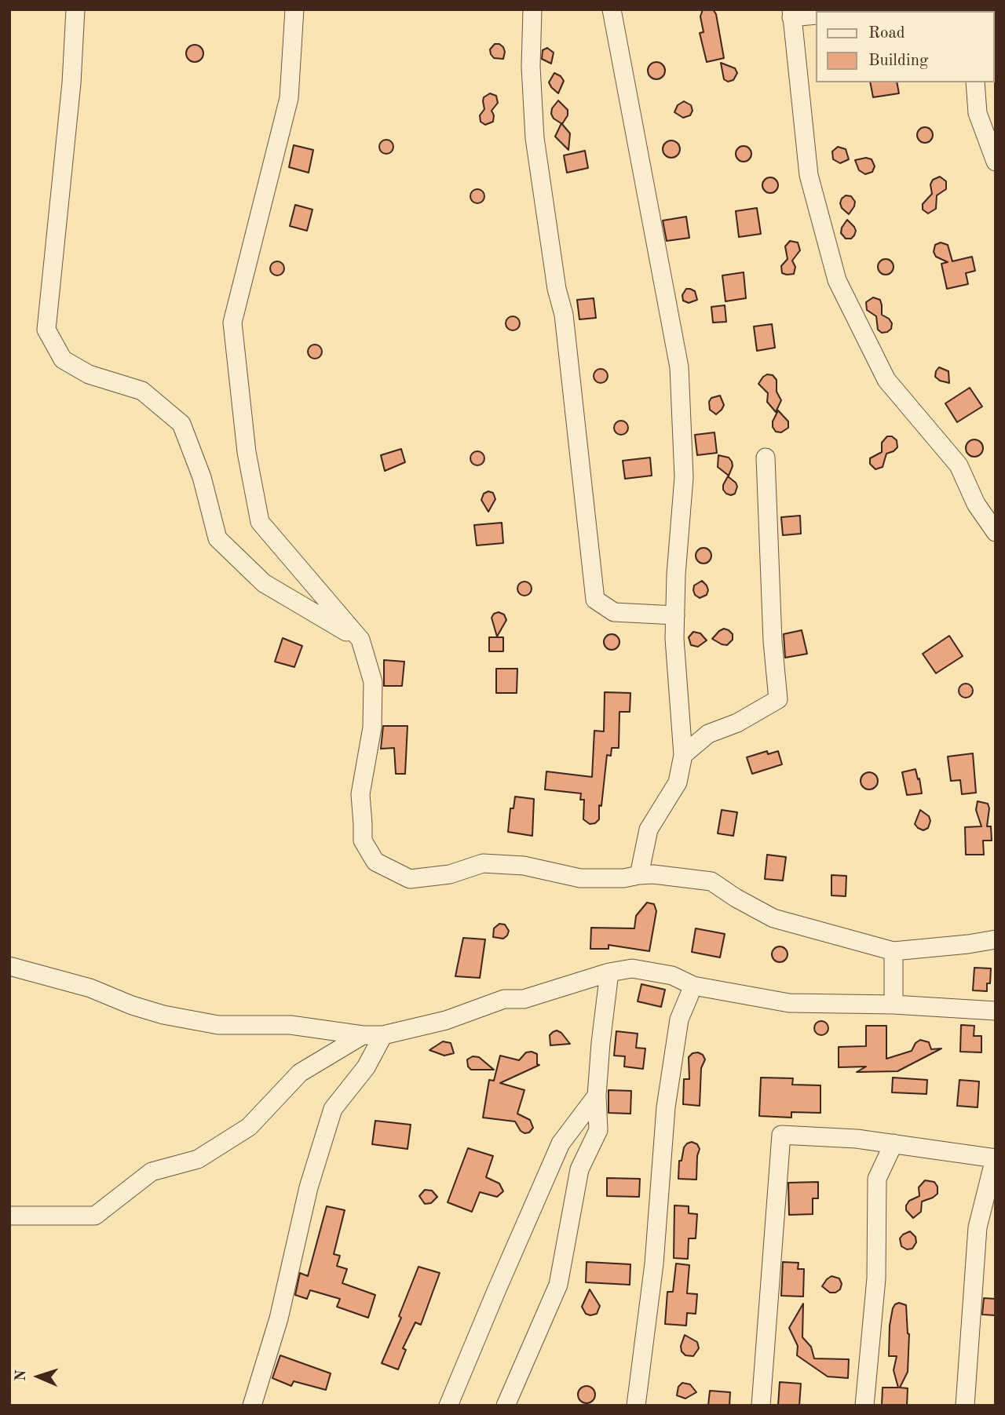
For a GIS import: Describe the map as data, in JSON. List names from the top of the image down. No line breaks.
{"legend":["Road","Building"],"north":"left"}
